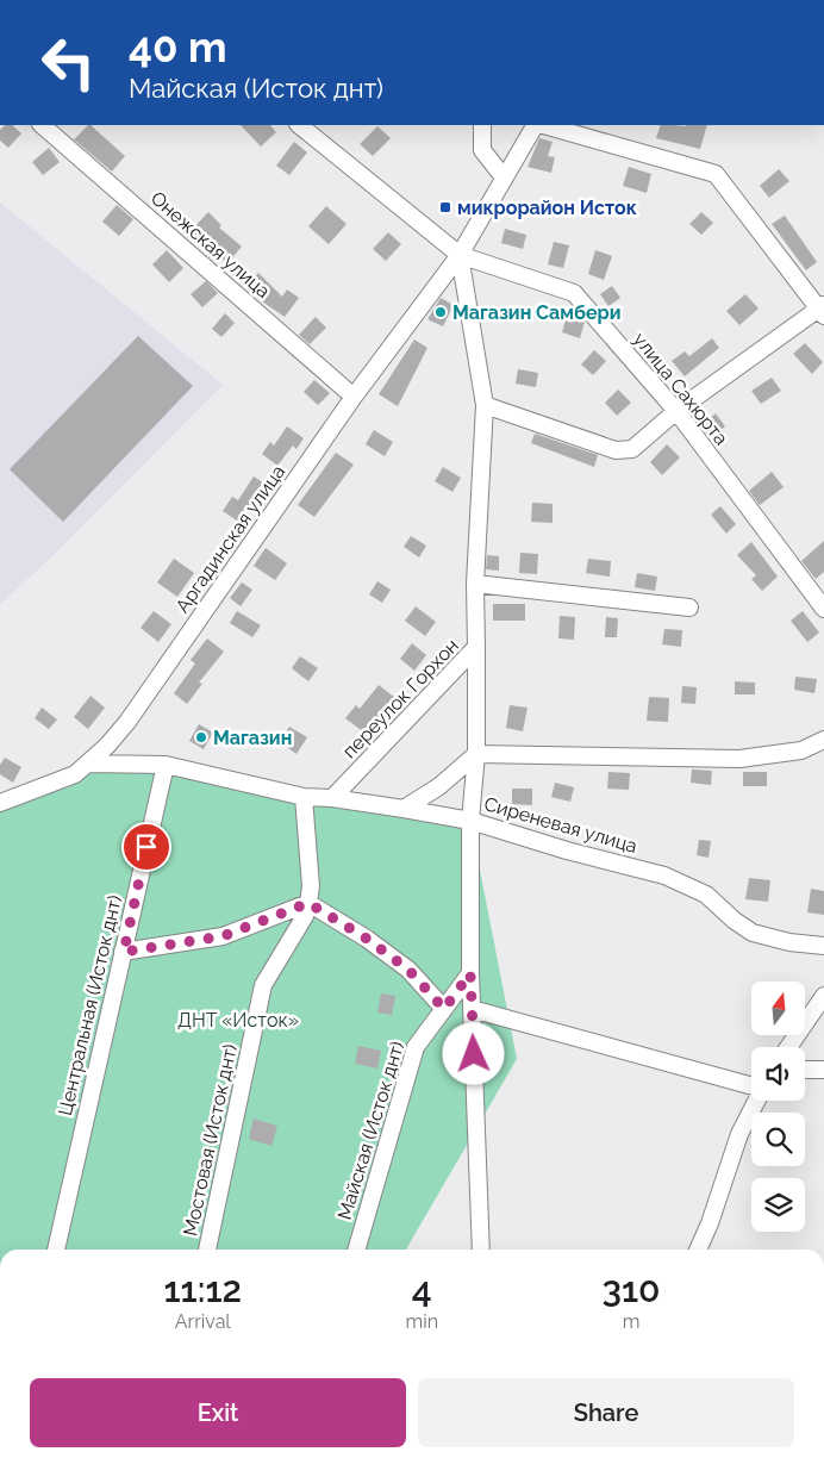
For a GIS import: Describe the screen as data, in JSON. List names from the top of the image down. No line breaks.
{"streets":{"street":["Онежская улица","улица Сахюрта","Аргадинская улица","переулок Горхон","Сиреневая улица","Центральная (Исток днт)","Майская (Исток днт)","Мостовая (Исток днт)"]},"crossings":[["Онежская улица","Аргадинская улица"],["улица Сахюрта","Аргадинская улица"],["улица Сахюрта","переулок Горхон"],["Аргадинская улица","переулок Горхон"],["переулок Горхон","Сиреневая улица"]],"parks":["ДНТ «Исток»"],"places":{"transit":["микрорайон Исток"],"other":["Магазин Самбери","Магазин"]},"north":"top","page":{"turn":["40 m","Майская (Исток днт)"],"eta":["11:12","Arrival","4","min","310","m"],"buttons":["Exit","Share"]}}
